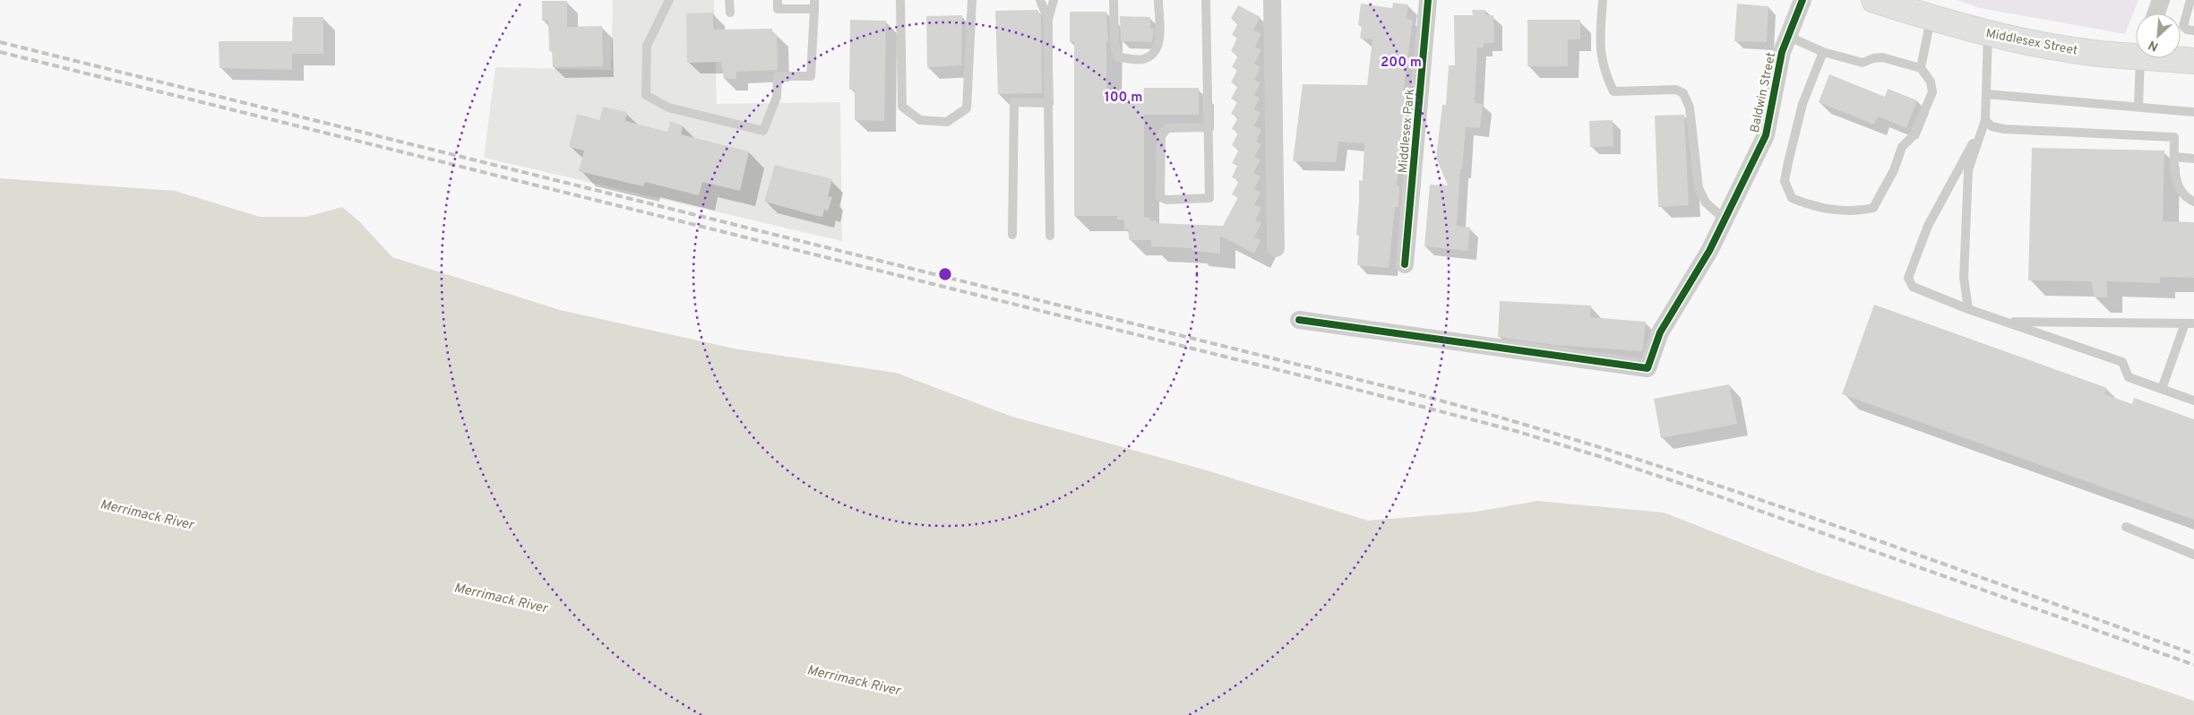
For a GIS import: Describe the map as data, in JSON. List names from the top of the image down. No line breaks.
{"streets":{"main road":["Middlesex Street"],"street":["Baldwin Street","Middlesex Park"]},"water":["Merrimack River"],"north":"bottom left","rings":["200 m","100 m"]}
